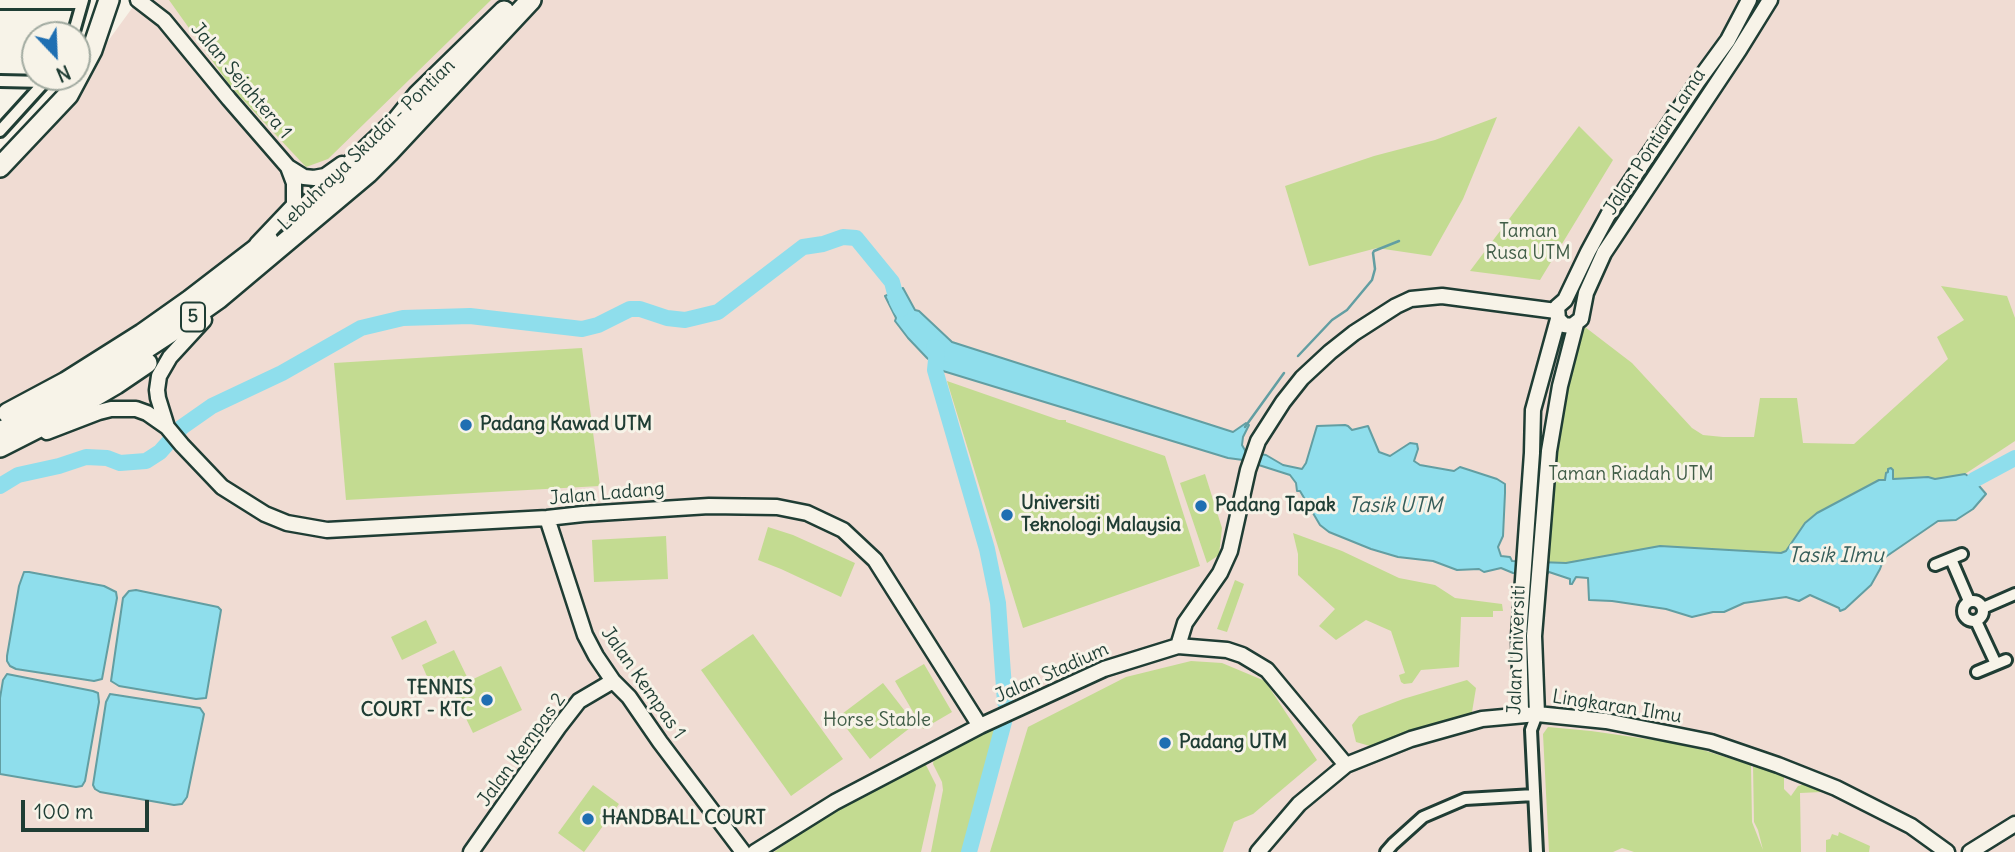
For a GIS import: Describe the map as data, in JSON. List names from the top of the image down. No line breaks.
{"streets":{"highway":["Lebuhraya Skudai - Pontian","5"],"street":["Jalan Sejahtera 1","Jalan Pontian Lama","Jalan Ladang","Jalan Universiti","Jalan Stadium","Jalan Kempas 1","Lingkaran Ilmu","Jalan Kempas 2"]},"crossings":[["Jalan Sejahtera 1","Lebuhraya Skudai - Pontian"],["Jalan Pontian Lama","Jalan Universiti"],["Jalan Ladang","Jalan Stadium"],["Jalan Ladang","Jalan Kempas 1"],["Jalan Universiti","Lingkaran Ilmu"],["Jalan Stadium","Lingkaran Ilmu"],["Jalan Kempas 1","Jalan Kempas 2"]],"water":["Tasik UTM","Tasik Ilmu"],"parks":["Taman Rusa UTM","Taman Riadah UTM","Horse Stable"],"places":["Padang Kawad UTM","Padang Tapak","Universiti Teknologi Malaysia","TENNIS COURT - KTC","Padang UTM","HANDBALL COURT"],"scale_bar":"100 m","north":"bottom right"}
